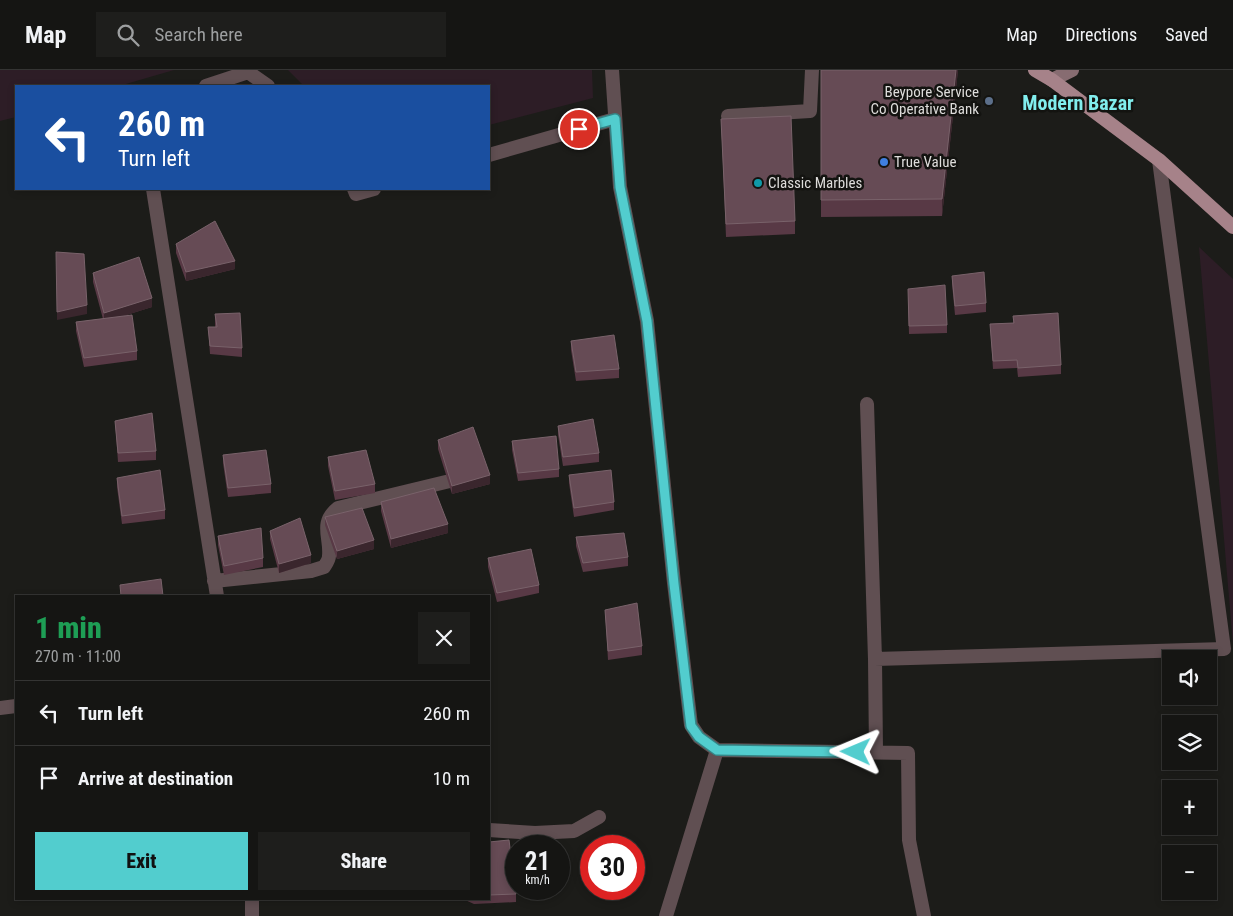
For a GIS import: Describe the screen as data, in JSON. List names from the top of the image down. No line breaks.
{"districts":["Modern Bazar"],"places":["Beypore Service Co Operative Bank","True Value","Classic Marbles"],"page":{"header":"Map","search":"Search here","nav":["Map","Directions","Saved"],"turn":["260 m","Turn left"],"heading":["1 min","270 m · 11:00"],"map_buttons":["+","−"],"list":[{"name":"Turn left","value":"260 m"},{"name":"Arrive at destination","value":"10 m"}],"buttons":["Exit","Share"],"speed":"21 km/h","limit":"30"}}
